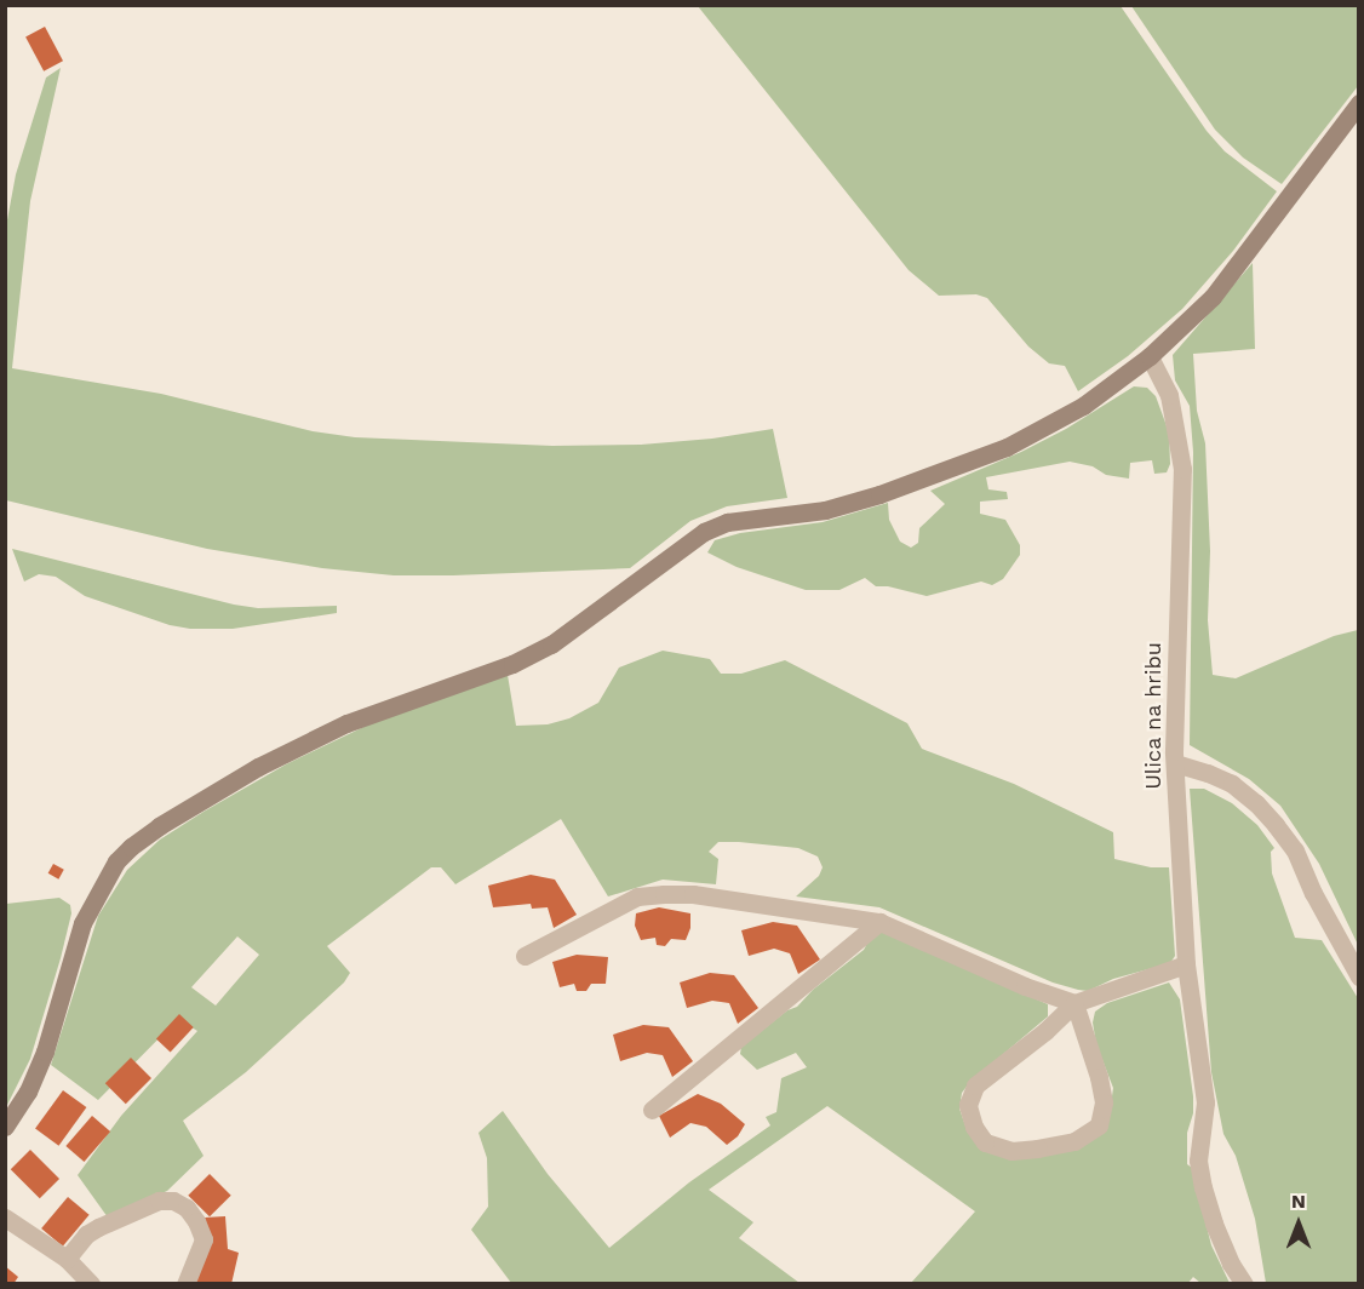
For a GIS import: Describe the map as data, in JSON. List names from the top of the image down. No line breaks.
{"streets":{"street":["Ulica na hribu"]},"north":"top"}
